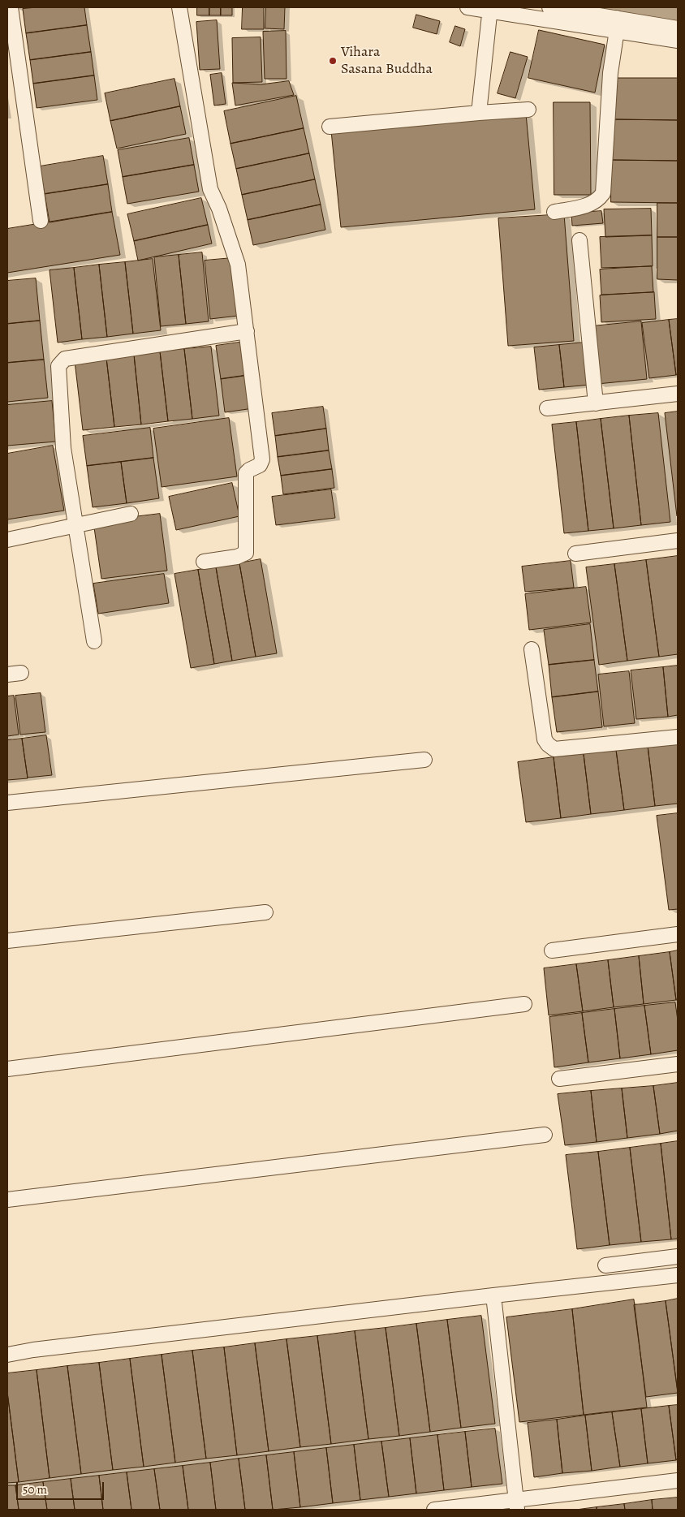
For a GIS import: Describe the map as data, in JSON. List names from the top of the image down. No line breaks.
{"places":["Vihara Sasana Buddha"],"scale_bar":"50 m"}
